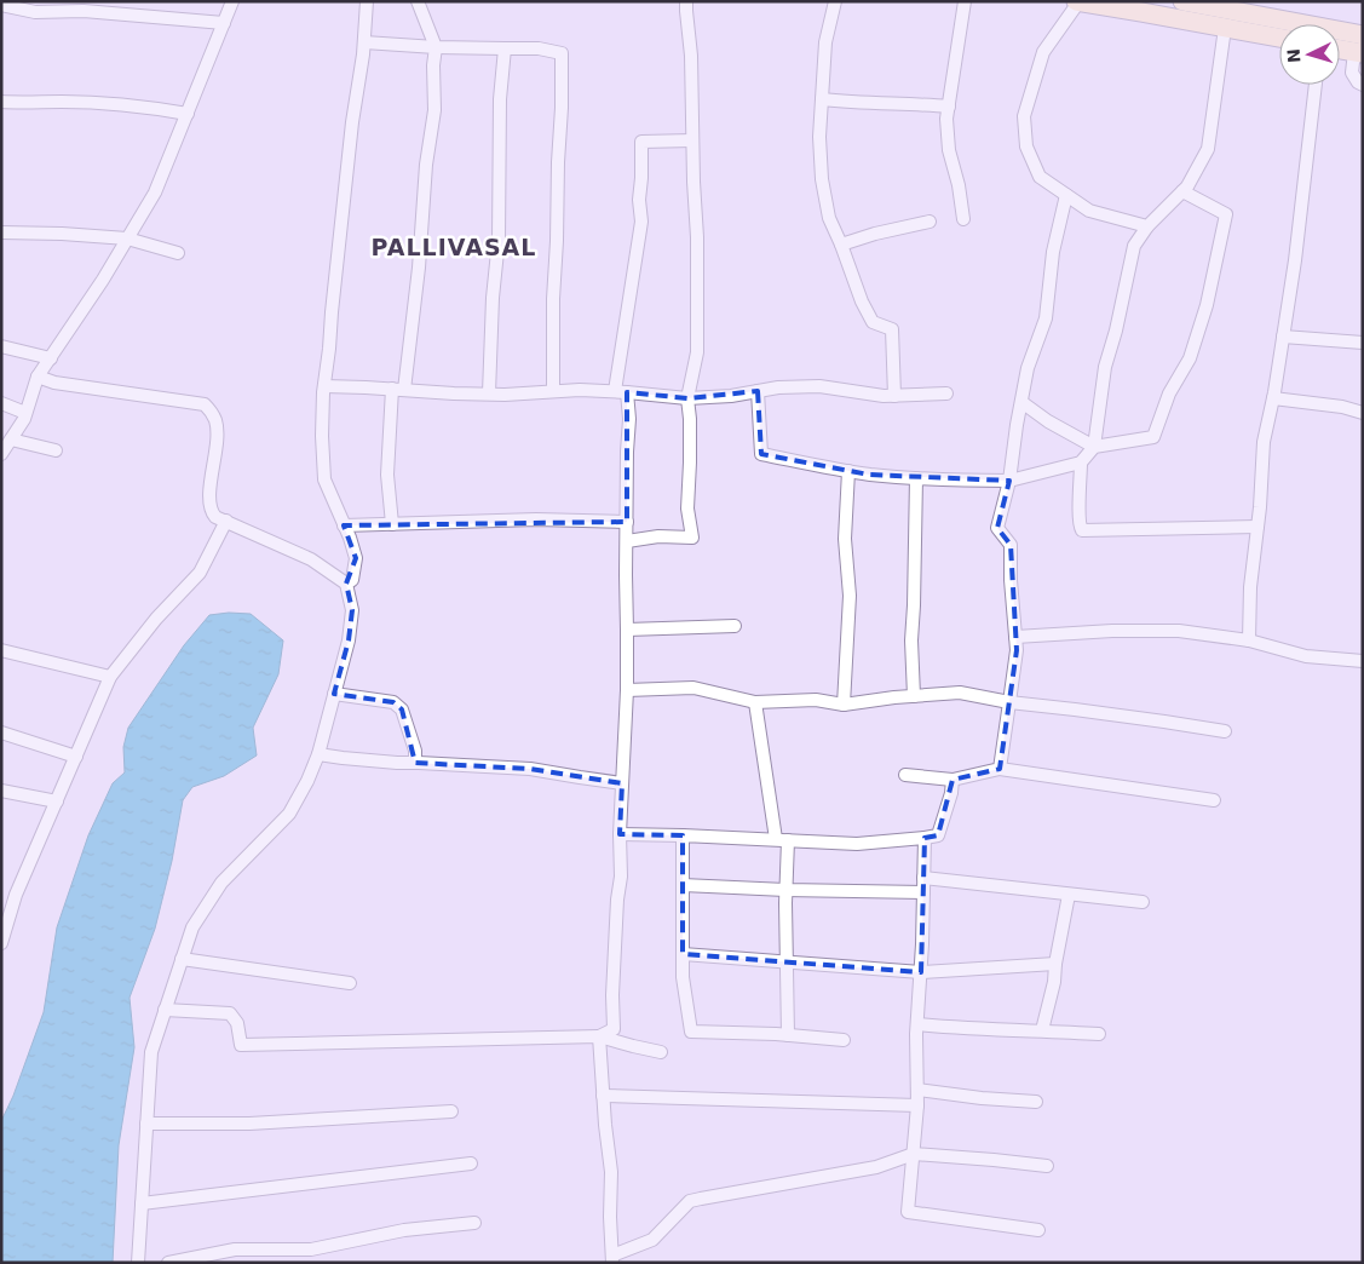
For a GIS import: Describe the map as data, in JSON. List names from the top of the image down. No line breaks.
{"districts":["PALLIVASAL"],"north":"left"}
